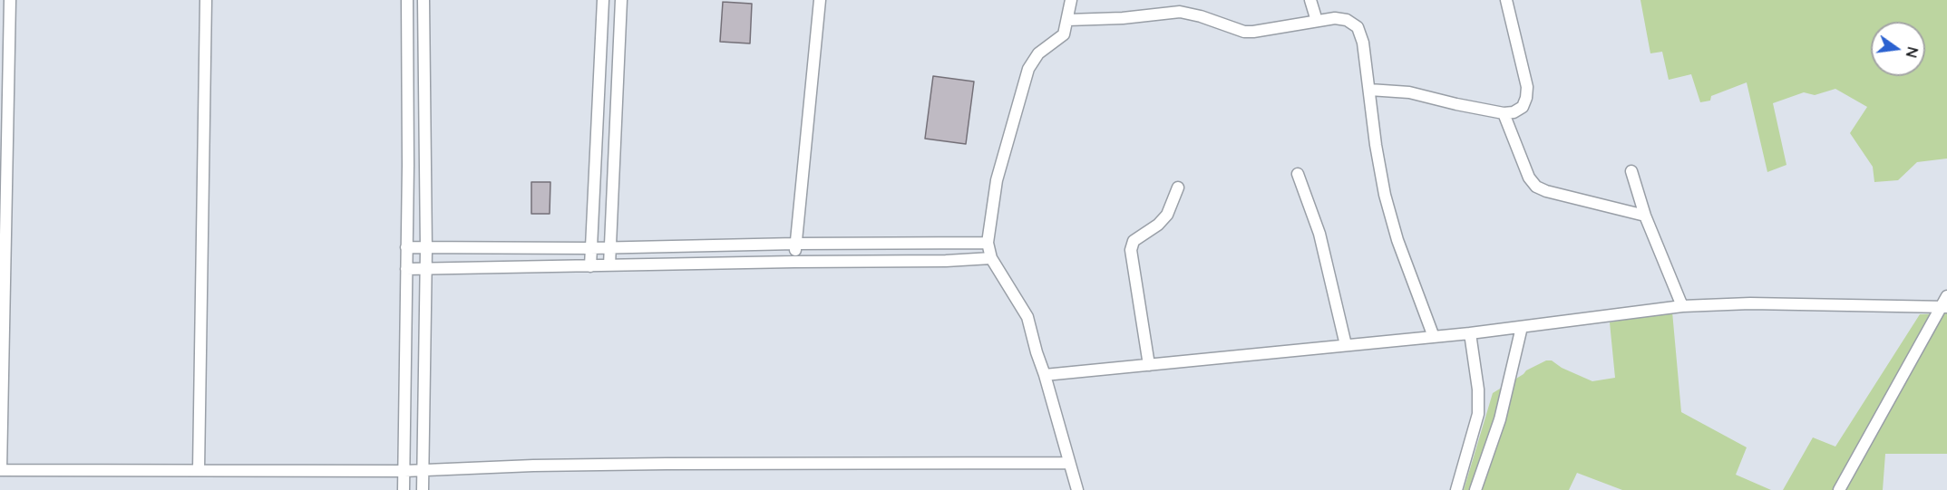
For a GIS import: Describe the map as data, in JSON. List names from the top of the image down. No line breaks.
{"north":"right"}
